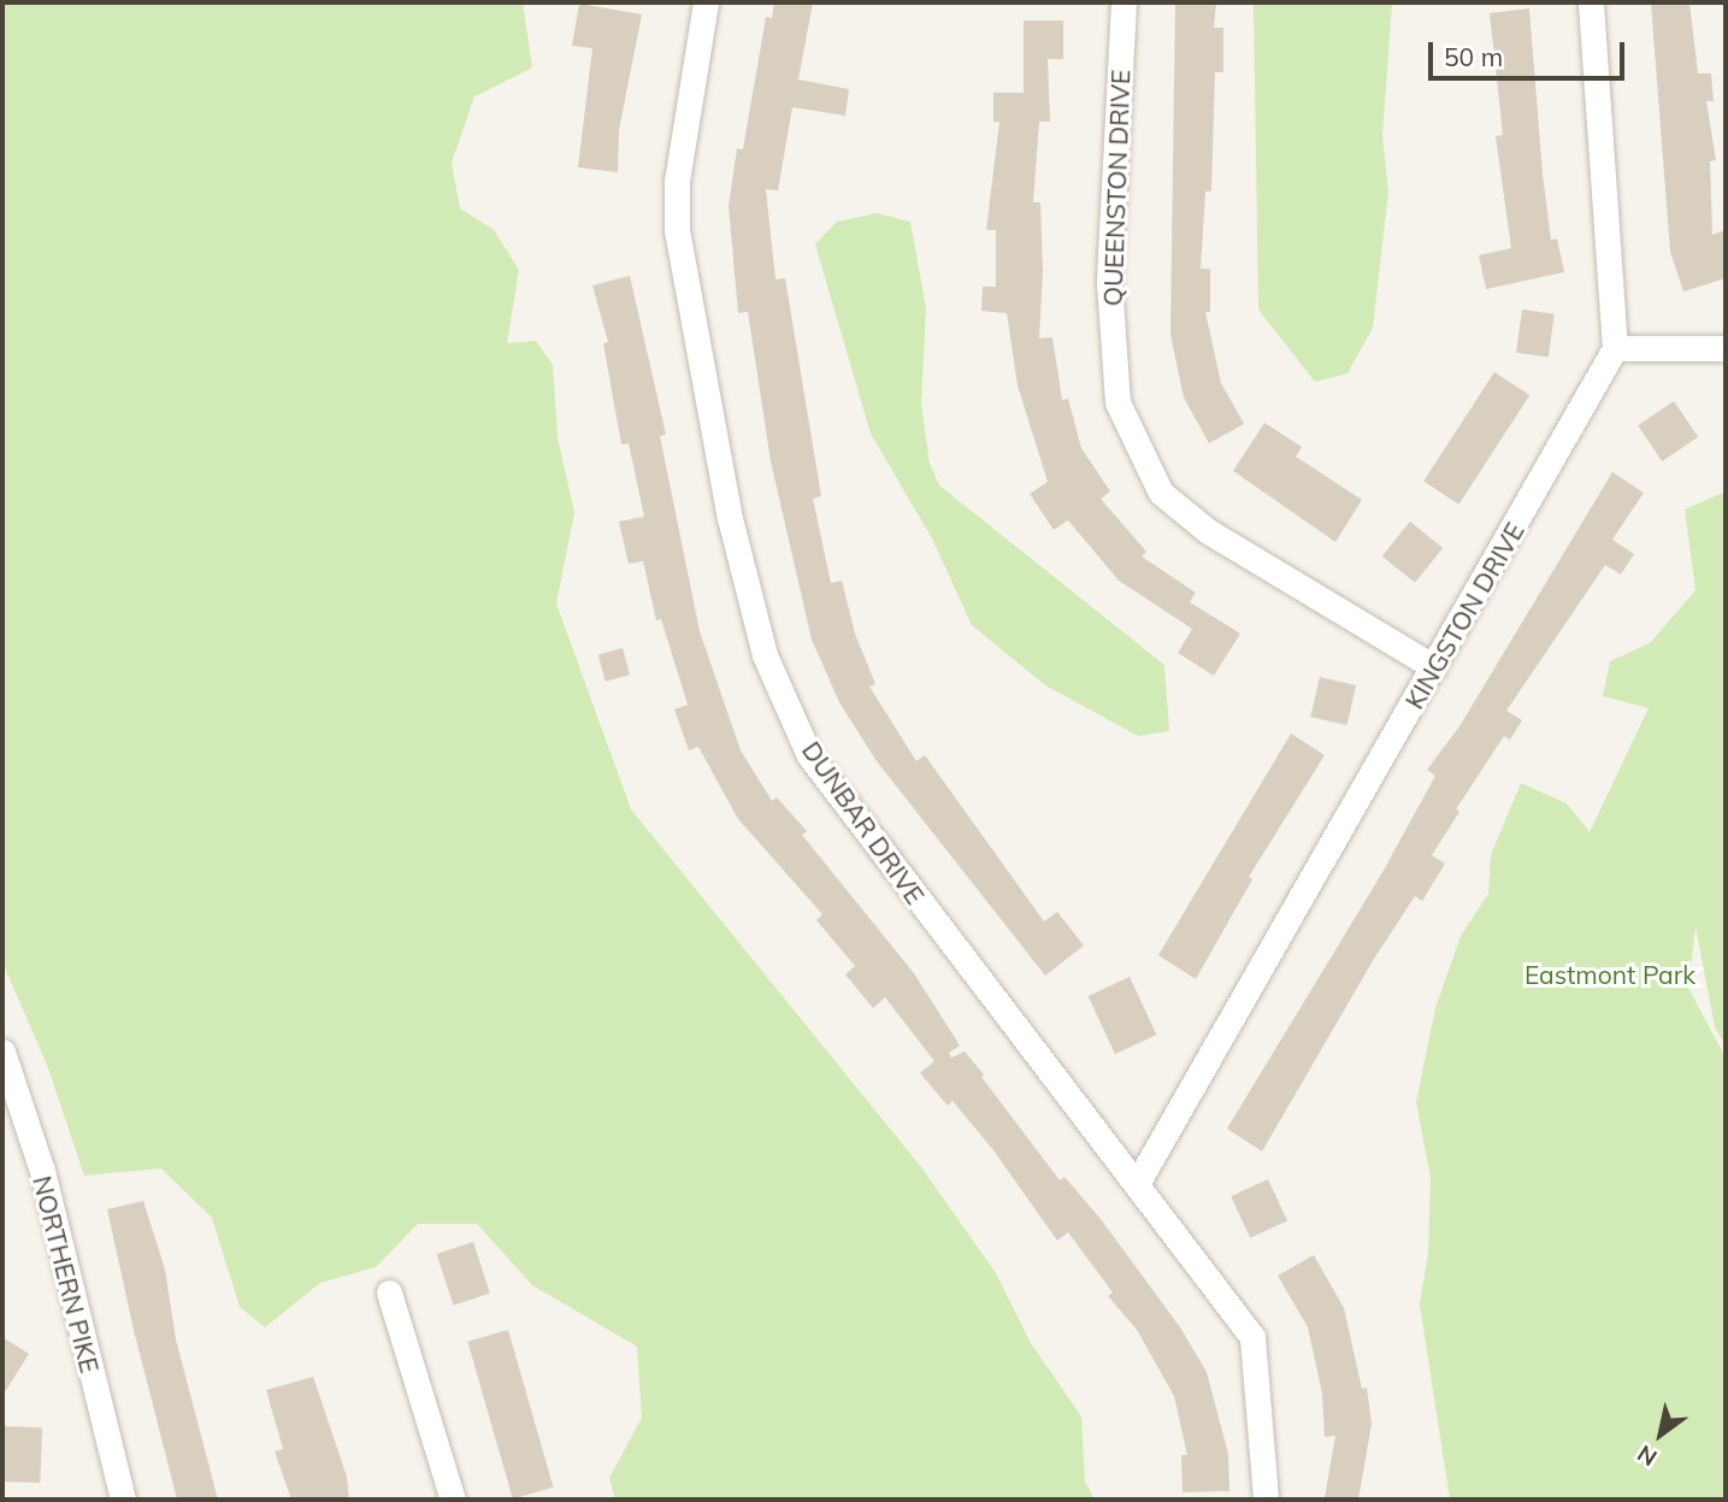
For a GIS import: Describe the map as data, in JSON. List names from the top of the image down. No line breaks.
{"streets":{"street":["QUEENSTON DRIVE","KINGSTON DRIVE","DUNBAR DRIVE","NORTHERN PIKE"]},"crossings":[["QUEENSTON DRIVE","KINGSTON DRIVE"],["KINGSTON DRIVE","DUNBAR DRIVE"]],"parks":["Eastmont Park"],"scale_bar":"50 m","north":"bottom left"}
